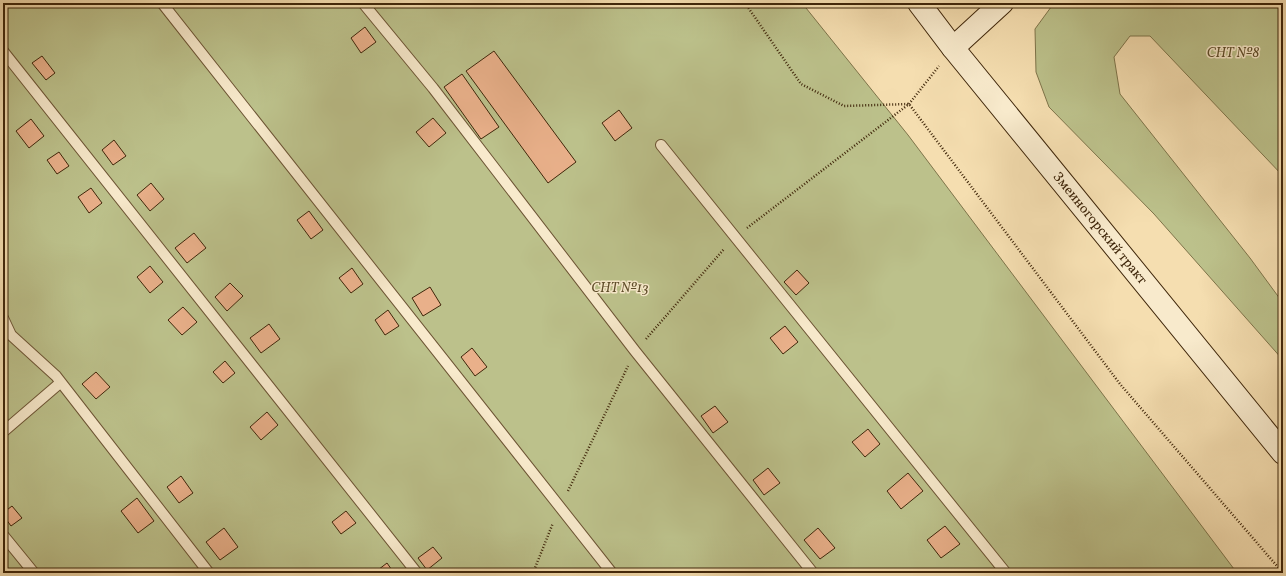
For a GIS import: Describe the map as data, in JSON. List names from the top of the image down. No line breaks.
{"streets":{"main road":["Змеиногорский тракт"]},"parks":["СНТ №8","СНТ №13"]}
